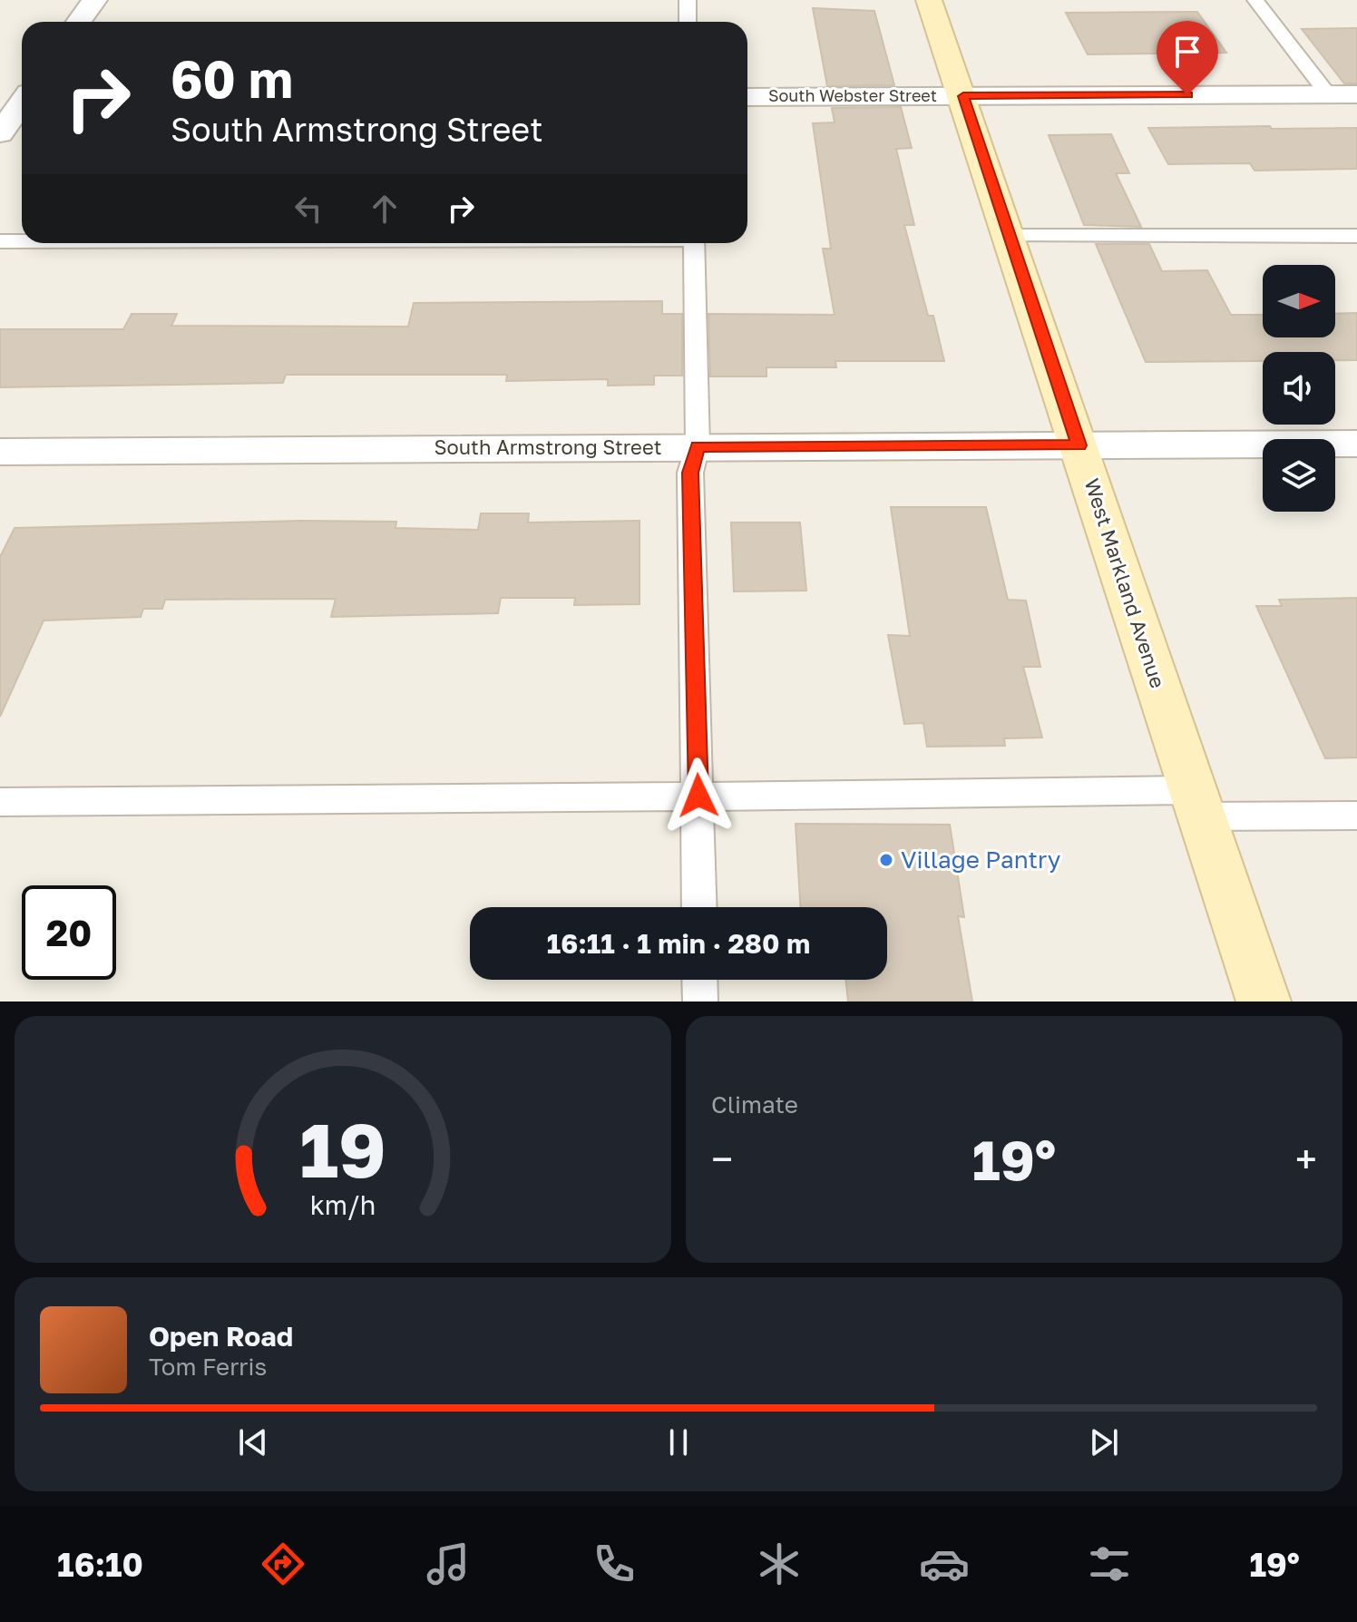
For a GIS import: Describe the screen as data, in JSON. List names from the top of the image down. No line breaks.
{"streets":{"main road":["West Markland Avenue"],"street":["South Webster Street","South Armstrong Street"]},"crossings":[["South Webster Street","West Markland Avenue"],["South Armstrong Street","West Markland Avenue"]],"places":["Village Pantry"],"north":"right","page":{"turn":["60 m","South Armstrong Street"],"limit":"20","trip":"16:11 · 1 min · 280 m","tile":"Climate","heat":["−","19°","+"],"song":["Open Road","Tom Ferris"],"tabs":["16:10","19°"],"gauge":["19","km/h"]}}
